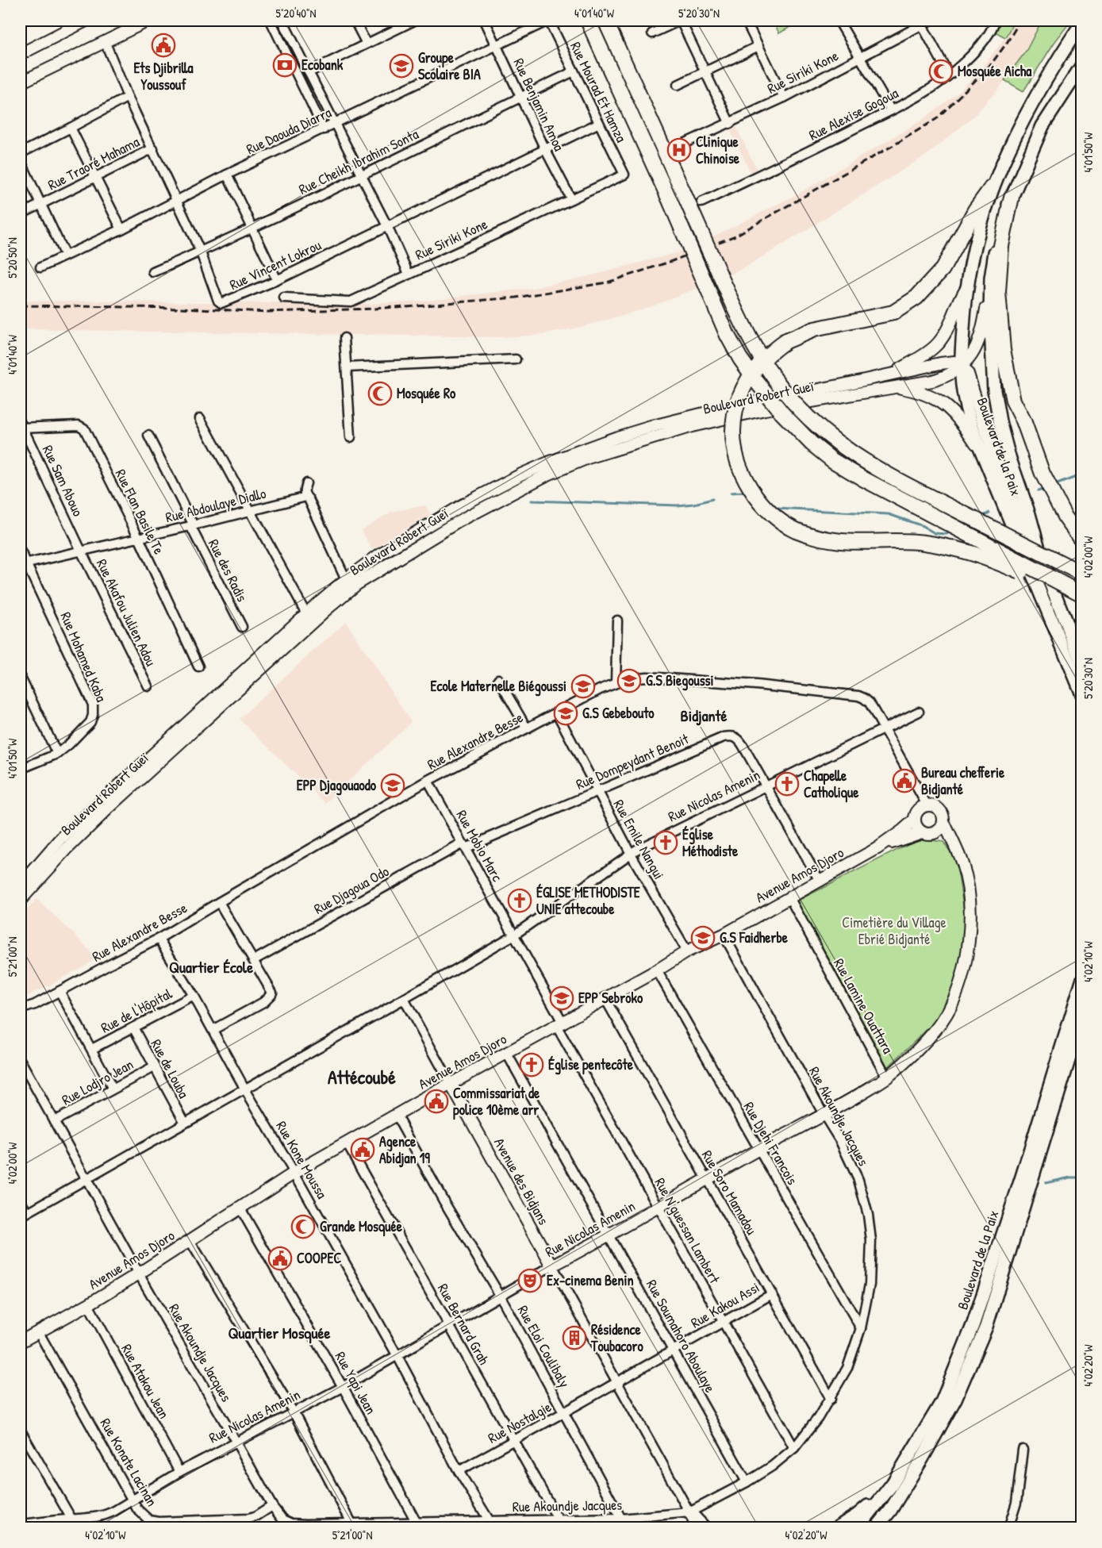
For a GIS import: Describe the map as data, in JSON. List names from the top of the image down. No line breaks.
{"streets":{"main road":["Boulevard Robert Gueï","Boulevard de la Paix","Rue Nicolas Amenin","Avenue Amos Djoro","Avenue des Bidjans"],"street":["Rue Siriki Kone","Rue Mourad Et Hamza","Rue Benjamin Amoa","Rue Alexise Gogoua","Rue Daouda Diarra","Rue Cheikh Ibrahim Sonta","Rue Traoré Mahama","Rue Vincent Lokrou","Rue Sam Abouo","Rue Abdoulaye Diallo","Rue Flan Basile Te","Rue des Radis","Rue Akafou Julien Adou","Rue Mohamed Kaba","Rue Alexandre Besse","Rue Dompeydant Benoit","Rue Emile Nangui","Rue Mobio Marc","Rue Djagoua Odo","Rue Lamine Ouattara","Rue de l'Hôpital","Rue de Louba","Rue Lodjro Jean","Rue Akoundje Jacques","Rue Djehi Francois","Rue Kone Moussa","Rue Soro Mamadou","Rue N'guessan Lambert","Rue Kakou Assi","Rue Bernard Grah","Rue Soumahoro Aboulaye","Rue Eloi Coulibaly","Rue Atakou Jean","Rue Yapi Jean","Rue Nostalgie","Rue Konate Lacinan"]},"crossings":[["Rue Siriki Kone","Rue Mourad Et Hamza"],["Rue Siriki Kone","Rue Benjamin Amoa"],["Rue Mourad Et Hamza","Rue Daouda Diarra"],["Rue Mourad Et Hamza","Rue Cheikh Ibrahim Sonta"],["Rue Mourad Et Hamza","Rue Vincent Lokrou"],["Rue Benjamin Amoa","Rue Daouda Diarra"],["Rue Benjamin Amoa","Rue Cheikh Ibrahim Sonta"],["Rue Benjamin Amoa","Rue Vincent Lokrou"],["Rue Daouda Diarra","Rue Vincent Lokrou"],["Rue Cheikh Ibrahim Sonta","Rue Vincent Lokrou"],["Rue Traoré Mahama","Rue Vincent Lokrou"],["Boulevard Robert Gueï","Boulevard de la Paix"],["Rue Sam Abouo","Rue Abdoulaye Diallo"],["Rue Sam Abouo","Rue Flan Basile Te"],["Rue Sam Abouo","Rue Akafou Julien Adou"],["Rue Abdoulaye Diallo","Rue Flan Basile Te"],["Rue Abdoulaye Diallo","Rue des Radis"],["Rue Abdoulaye Diallo","Rue Akafou Julien Adou"],["Rue Abdoulaye Diallo","Rue Mohamed Kaba"],["Rue Alexandre Besse","Rue Nicolas Amenin"],["Rue Alexandre Besse","Rue Emile Nangui"],["Rue Alexandre Besse","Rue Mobio Marc"],["Rue Alexandre Besse","Avenue Amos Djoro"],["Rue Alexandre Besse","Rue Kone Moussa"],["Rue Dompeydant Benoit","Rue Nicolas Amenin"],["Rue Dompeydant Benoit","Rue Emile Nangui"],["Rue Dompeydant Benoit","Rue Mobio Marc"],["Rue Dompeydant Benoit","Avenue Amos Djoro"],["Rue Dompeydant Benoit","Rue Djagoua Odo"],["Rue Nicolas Amenin","Rue Emile Nangui"],["Rue Nicolas Amenin","Rue Mobio Marc"],["Rue Nicolas Amenin","Avenue Amos Djoro"],["Rue Nicolas Amenin","Rue Lamine Ouattara"],["Rue Nicolas Amenin","Rue de Louba"],["Rue Nicolas Amenin","Rue Akoundje Jacques"],["Rue Nicolas Amenin","Rue Djehi Francois"],["Rue Nicolas Amenin","Rue Kone Moussa"],["Rue Nicolas Amenin","Avenue des Bidjans"],["Rue Nicolas Amenin","Rue Soro Mamadou"],["Rue Nicolas Amenin","Rue N'guessan Lambert"],["Rue Nicolas Amenin","Rue Bernard Grah"],["Rue Nicolas Amenin","Rue Soumahoro Aboulaye"],["Rue Nicolas Amenin","Rue Eloi Coulibaly"],["Rue Nicolas Amenin","Rue Atakou Jean"],["Rue Nicolas Amenin","Rue Yapi Jean"],["Rue Nicolas Amenin","Rue Konate Lacinan"],["Rue Emile Nangui","Avenue Amos Djoro"],["Rue Mobio Marc","Avenue Amos Djoro"],["Rue Mobio Marc","Rue Djagoua Odo"],["Rue Mobio Marc","Rue N'guessan Lambert"],["Avenue Amos Djoro","Rue Lamine Ouattara"],["Avenue Amos Djoro","Rue Akoundje Jacques"],["Avenue Amos Djoro","Rue Djehi Francois"],["Avenue Amos Djoro","Rue Kone Moussa"],["Avenue Amos Djoro","Avenue des Bidjans"],["Avenue Amos Djoro","Rue Soro Mamadou"],["Avenue Amos Djoro","Rue N'guessan Lambert"],["Avenue Amos Djoro","Rue Bernard Grah"],["Avenue Amos Djoro","Rue Soumahoro Aboulaye"],["Avenue Amos Djoro","Rue Eloi Coulibaly"],["Avenue Amos Djoro","Rue Atakou Jean"],["Avenue Amos Djoro","Rue Yapi Jean"],["Avenue Amos Djoro","Rue Konate Lacinan"],["Rue de l'Hôpital","Rue de Louba"],["Rue de l'Hôpital","Rue Kone Moussa"],["Rue de Louba","Rue Lodjro Jean"],["Rue Lodjro Jean","Rue Akoundje Jacques"],["Rue Akoundje Jacques","Rue Djehi Francois"],["Rue Akoundje Jacques","Rue Kone Moussa"],["Rue Akoundje Jacques","Avenue des Bidjans"],["Rue Akoundje Jacques","Rue Soro Mamadou"],["Rue Akoundje Jacques","Rue N'guessan Lambert"],["Rue Akoundje Jacques","Rue Bernard Grah"],["Rue Akoundje Jacques","Rue Soumahoro Aboulaye"],["Rue Akoundje Jacques","Rue Eloi Coulibaly"],["Rue Akoundje Jacques","Rue Yapi Jean"],["Rue Akoundje Jacques","Rue Konate Lacinan"],["Rue Kone Moussa","Rue Nostalgie"],["Avenue des Bidjans","Rue Kakou Assi"],["Avenue des Bidjans","Rue Nostalgie"],["Rue Soro Mamadou","Rue Kakou Assi"],["Rue N'guessan Lambert","Rue Kakou Assi"],["Rue Kakou Assi","Rue Soumahoro Aboulaye"],["Rue Kakou Assi","Rue Nostalgie"],["Rue Bernard Grah","Rue Nostalgie"],["Rue Eloi Coulibaly","Rue Nostalgie"]],"districts":["Bidjanté","Quartier École","Attécoubé","Quartier Mosquée"],"parks":["Cimetière du Village Ebrié Bidjanté"],"places":{"public building":["Ets Djibrilla Youssouf","Bureau chefferie Bidjanté","Commissariat de police 10ème arr","Agence Abidjan 19","COOPEC"],"bank":["Ecobank"],"school or university":["Groupe Scolaire BIA","G.S Biegoussi","Ecole Maternelle Biégoussi","G.S Gebebouto","EPP Djagouaodo","G.S Faidherbe","EPP Sebroko"],"mosque":["Mosquée Aicha","Mosquée Ro","Grande Mosquée"],"hospital":["Clinique Chinoise"],"church":["Chapelle Catholique","Église Méthodiste","ÉGLISE METHODISTE UNIE attecoube","Église pentecôte"],"theatre":["Ex-cinema Benin"],"building":["Résidence Toubacoro"]},"coordinates":["5°20'40\"N","4°01'40\"W","5°20'30\"N","4°01'50\"W","5°20'50\"N","4°02'00\"W","5°21'00\"N","4°02'10\"W","4°02'20\"W"]}
